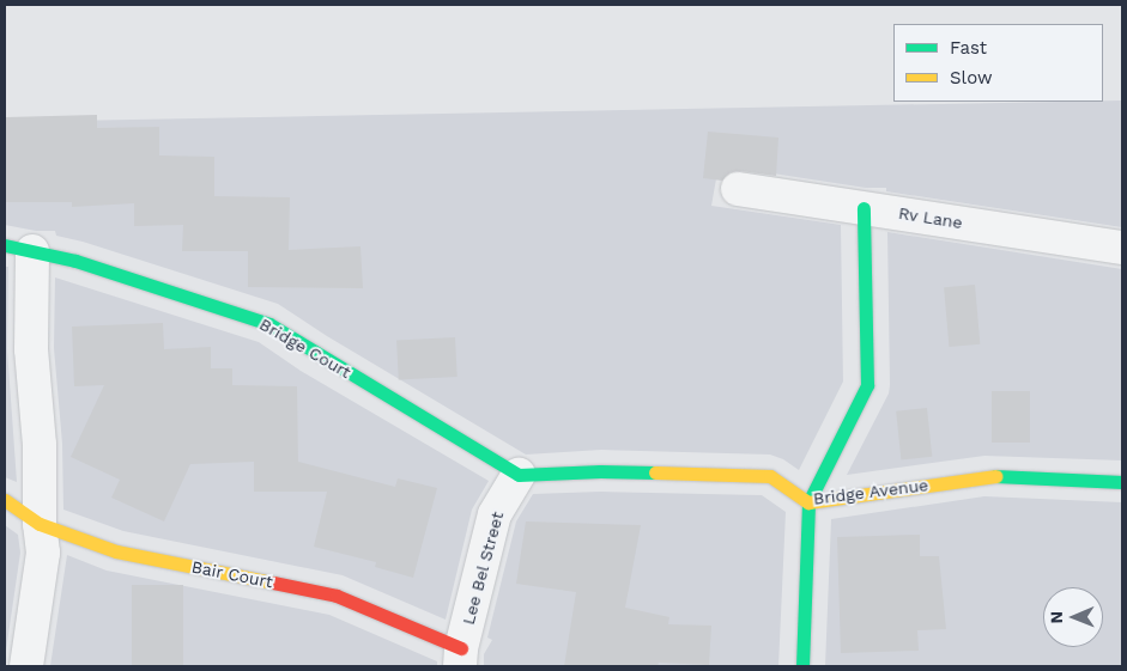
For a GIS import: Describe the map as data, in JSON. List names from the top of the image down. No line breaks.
{"streets":{"street":["Rv Lane","Bridge Court","Bridge Avenue","Lee Bel Street","Bair Court"]},"crossings":[["Bridge Court","Bridge Avenue"],["Bridge Court","Lee Bel Street"],["Bridge Avenue","Lee Bel Street"],["Lee Bel Street","Bair Court"]],"legend":["Fast","Slow"],"north":"left"}
